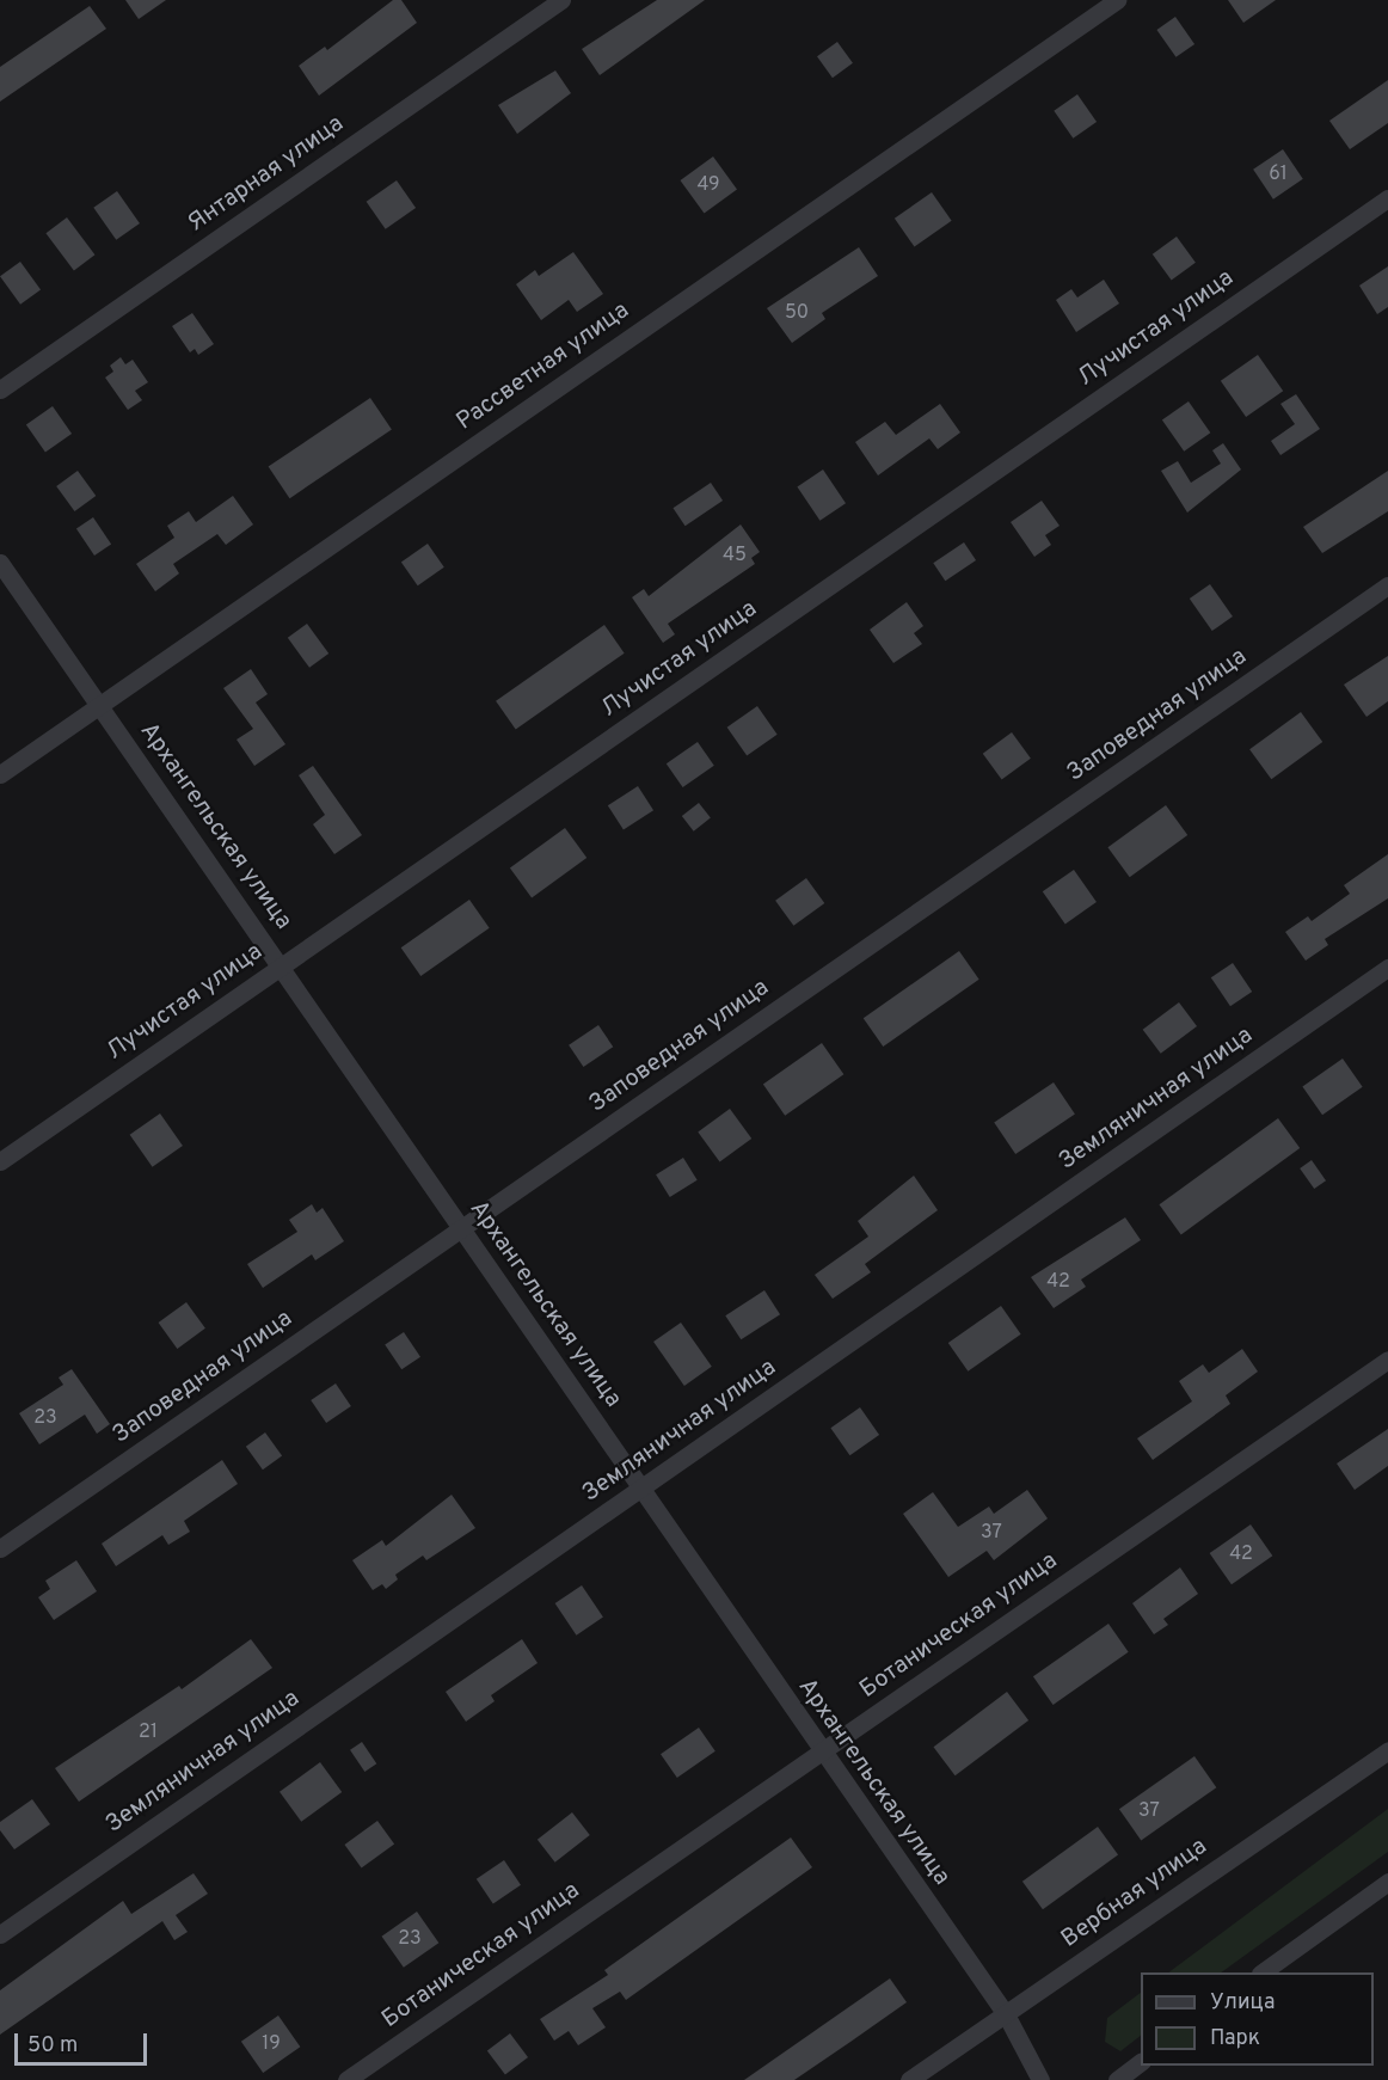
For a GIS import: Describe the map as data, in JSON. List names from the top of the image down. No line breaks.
{"streets":{"street":["Янтарная улица","Лучистая улица","Рассветная улица","Заповедная улица","Архангельская улица","Земляничная улица","Ботаническая улица","Вербная улица"]},"crossings":[["Лучистая улица","Архангельская улица"],["Рассветная улица","Архангельская улица"],["Заповедная улица","Архангельская улица"],["Архангельская улица","Земляничная улица"],["Архангельская улица","Ботаническая улица"],["Архангельская улица","Вербная улица"]],"house_numbers":["61","49","50","45","42","23","37","42","21","37","23","19"],"legend":["Улица","Парк"],"scale_bar":"50 m"}
